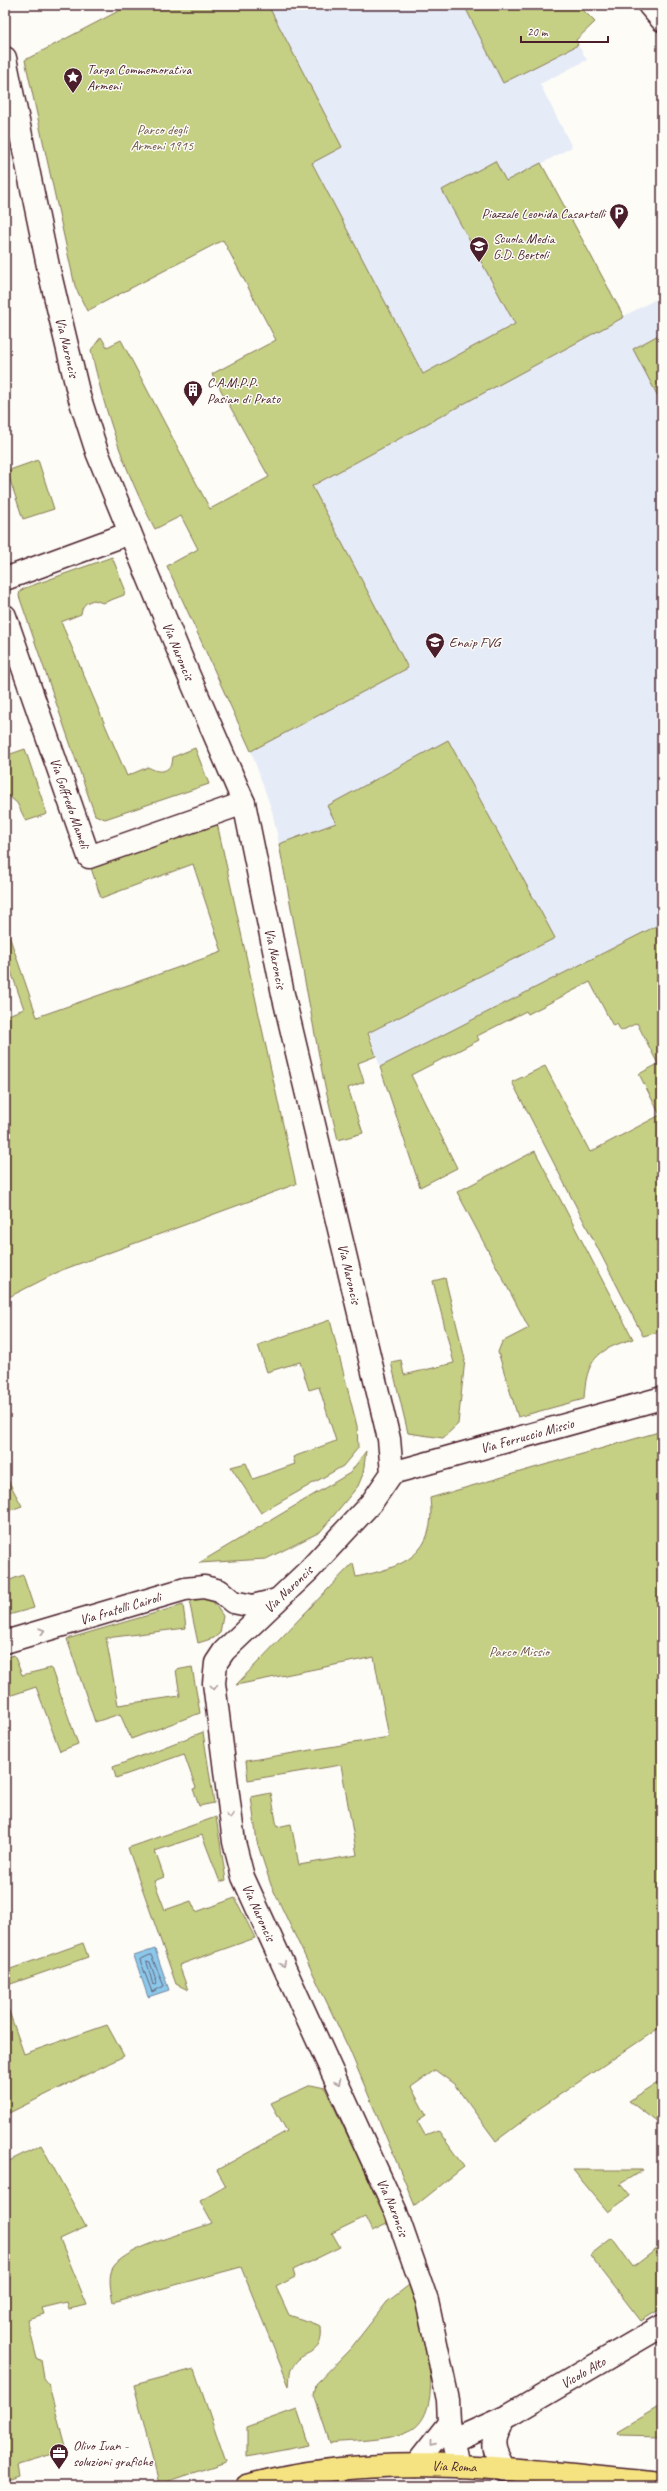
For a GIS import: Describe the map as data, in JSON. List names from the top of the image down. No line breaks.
{"streets":{"main road":["Via Roma"],"street":["Via Naroncis","Via Goffredo Mameli","Via Ferruccio Missio","Via fratelli Cairoli","Vicolo Alto"]},"crossings":[["Via Naroncis","Via Goffredo Mameli"],["Via Naroncis","Via Ferruccio Missio"],["Via Naroncis","Via fratelli Cairoli"],["Via Naroncis","Vicolo Alto"],["Via Naroncis","Via Roma"]],"one_way":["Via fratelli Cairoli"],"parks":["Parco degli Armeni 1915","Parco Missio"],"places":{"place":["Targa Commemorativa Armeni"],"parking":["Piazzale Leonida Casartelli"],"school or university":["Scuola Media G.D. Bertoli","Enaip FVG"],"building":["C.A.M.P.P. Pasian di Prato"],"office":["Olivo Ivan - soluzioni grafiche"]},"scale_bar":"20 m"}
